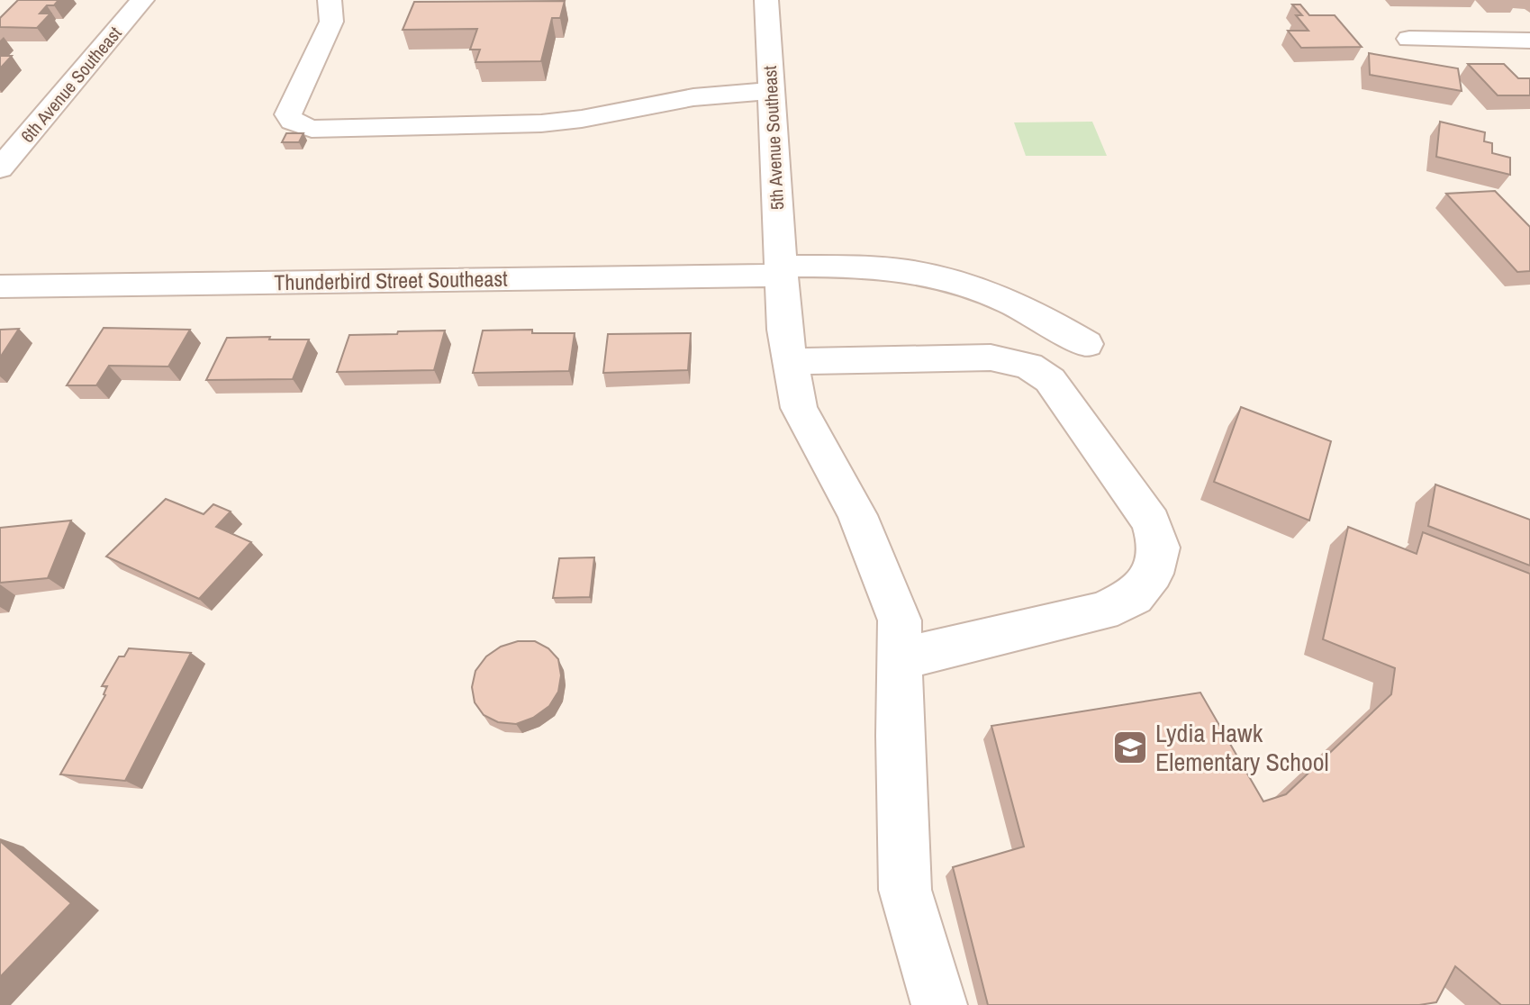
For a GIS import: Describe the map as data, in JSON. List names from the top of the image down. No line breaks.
{"streets":{"street":["6th Avenue Southeast","5th Avenue Southeast","Thunderbird Street Southeast"]},"crossings":[["5th Avenue Southeast","Thunderbird Street Southeast"]],"places":{"school or university":["Lydia Hawk Elementary School"]}}
